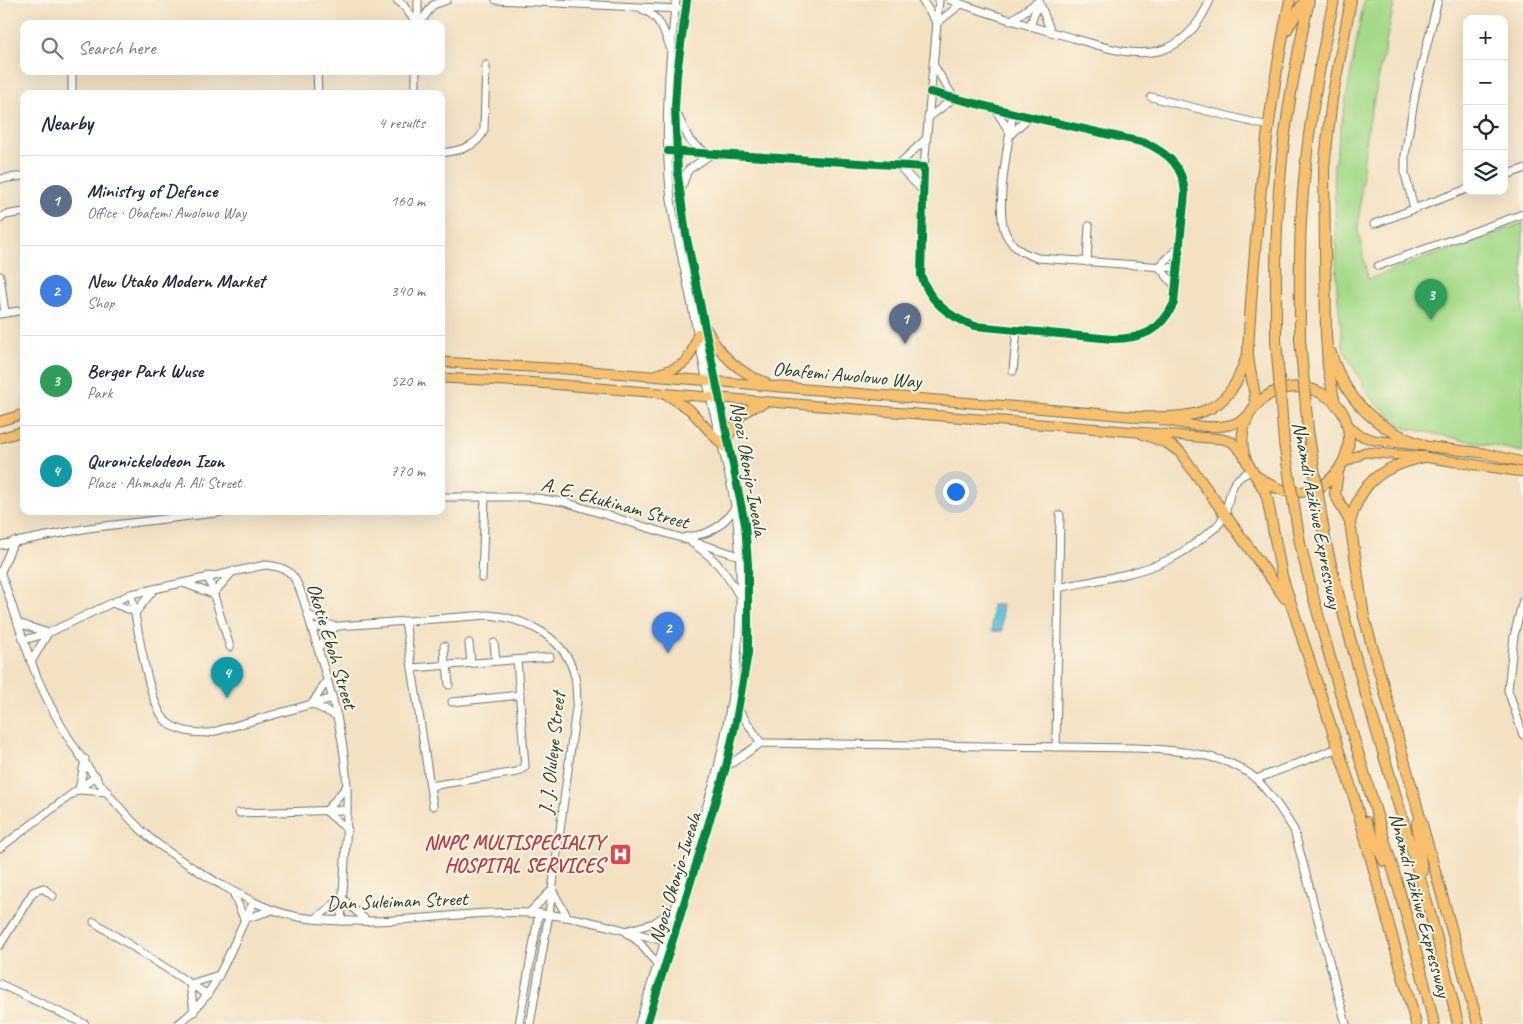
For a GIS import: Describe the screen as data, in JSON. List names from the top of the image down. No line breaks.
{"streets":{"highway":["Nnamdi Azikiwe Expressway"],"main road":["Obafemi Awolowo Way"],"street":["Ngozi Okonjo-Iweala","A. E. Ekukinam Street","Okotie Eboh Street","J. J. Oluleye Street","Dan Suleiman Street"]},"crossings":[["Obafemi Awolowo Way","Ngozi Okonjo-Iweala"],["Obafemi Awolowo Way","Nnamdi Azikiwe Expressway"],["Ngozi Okonjo-Iweala","A. E. Ekukinam Street"],["Ngozi Okonjo-Iweala","Dan Suleiman Street"],["Okotie Eboh Street","J. J. Oluleye Street"],["Okotie Eboh Street","Dan Suleiman Street"],["J. J. Oluleye Street","Dan Suleiman Street"]],"places":{"hospital":["NNPC MULTISPECIALTY HOSPITAL SERVICES"]},"page":{"map_buttons":["+","−"],"search":"Search here","heading":["Nearby","4 results"],"list":[{"mark":"1","name":"Ministry of Defence","note":"Office · Obafemi Awolowo Way","value":"160 m"},{"mark":"2","name":"New Utako Modern Market","note":"Shop","value":"340 m"},{"mark":"3","name":"Berger Park Wuse","note":"Park","value":"520 m"},{"mark":"4","name":"Quronickelodeon Izon","note":"Place · Ahmadu A. Ali Street","value":"770 m"}],"pins":["3","1","2","4"]}}
